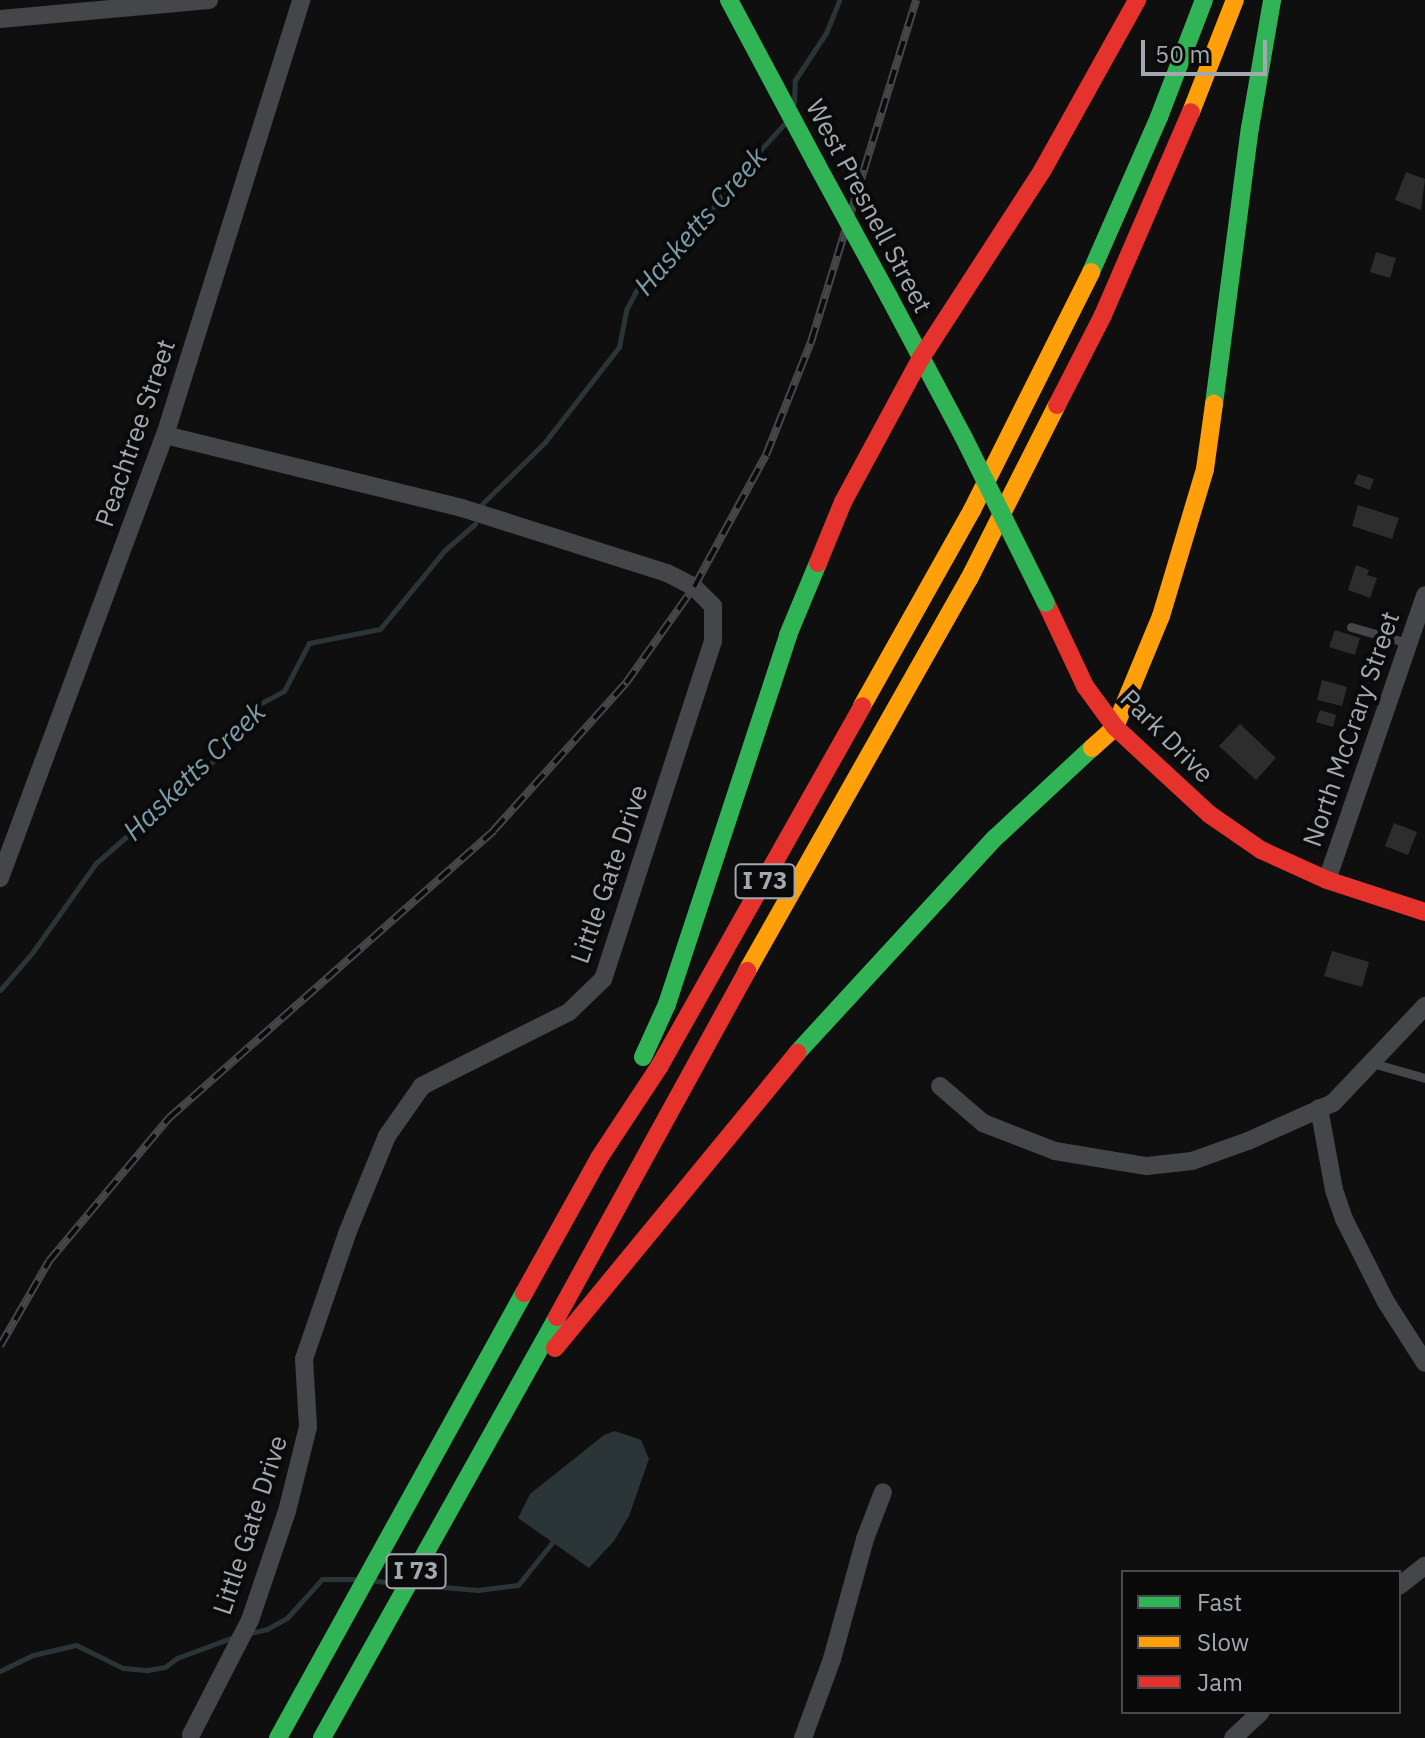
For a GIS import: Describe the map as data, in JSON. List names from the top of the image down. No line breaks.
{"streets":{"main road":["West Presnell Street","Park Drive","I 73"],"street":["Peachtree Street","North McCrary Street","Little Gate Drive"]},"crossings":[["West Presnell Street","Park Drive"],["Peachtree Street","Little Gate Drive"],["North McCrary Street","Park Drive"]],"water":["Hasketts Creek"],"legend":["Fast","Slow","Jam"],"scale_bar":"50 m"}
